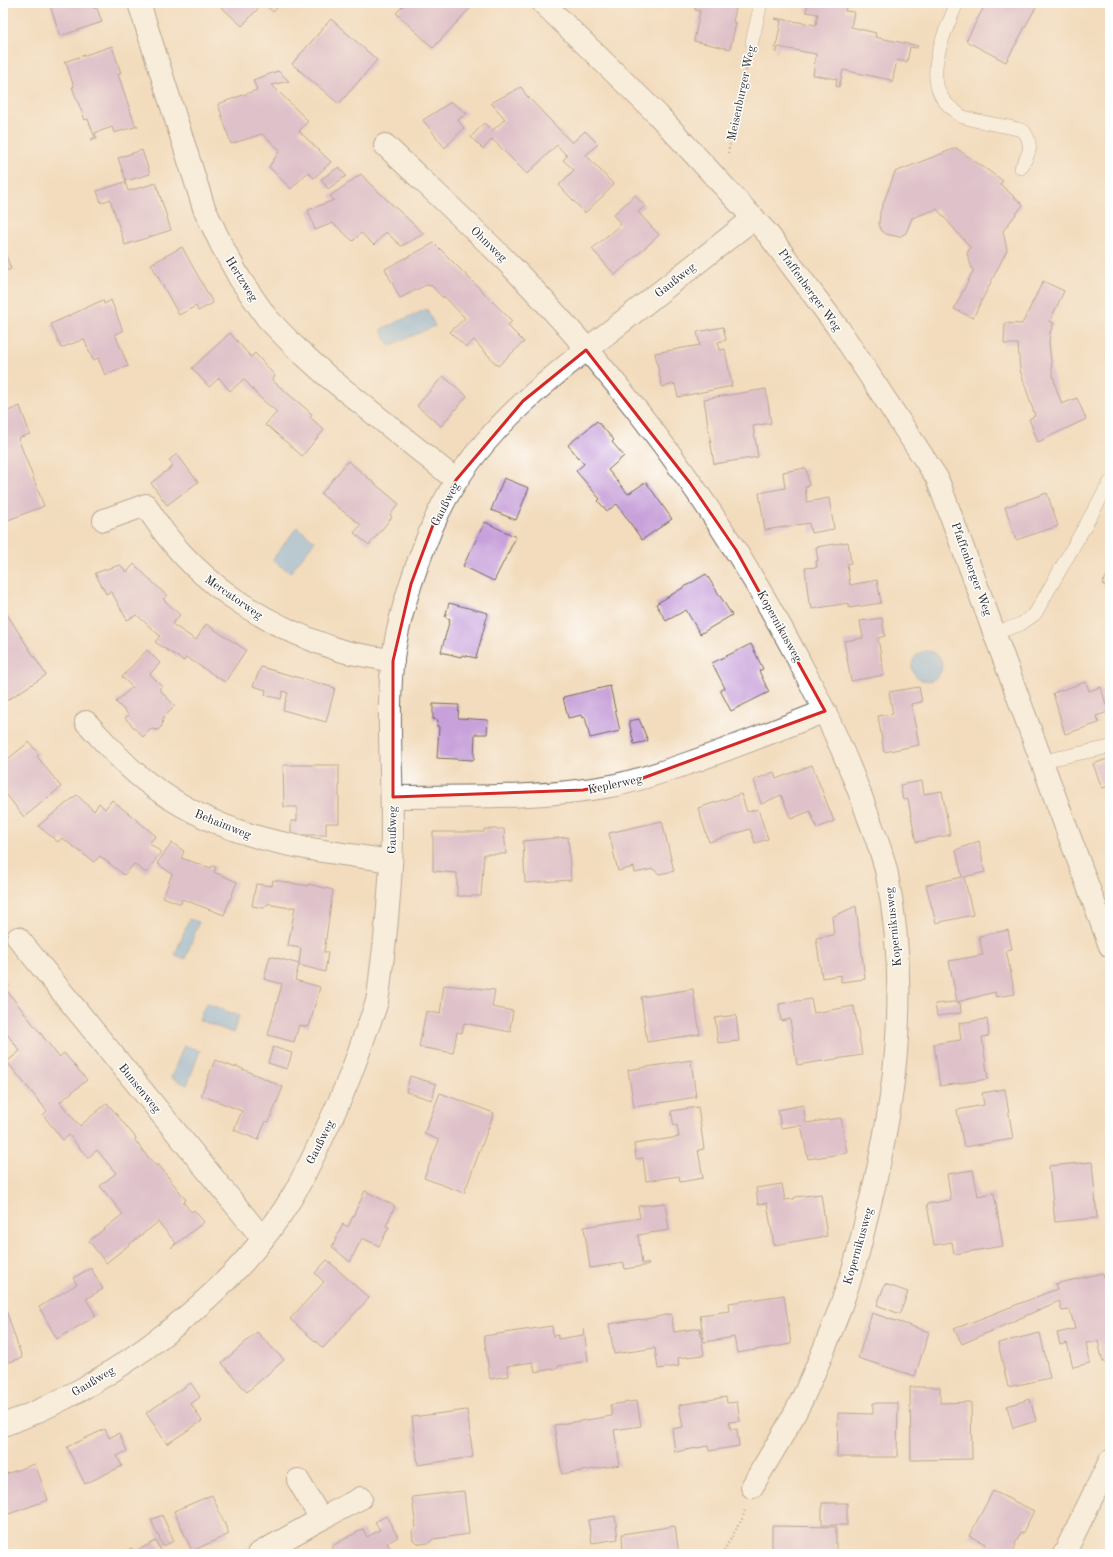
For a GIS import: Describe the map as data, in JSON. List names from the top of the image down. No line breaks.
{"streets":{"street":["Ohmweg","Hertzweg","Gaußweg","Pfaffenberger Weg","Mercatorweg","Kopernikusweg","Keplerweg","Behaimweg","Bunsenweg"],"lane":["Meisenburger Weg"]},"crossings":[["Meisenburger Weg","Pfaffenberger Weg"],["Ohmweg","Gaußweg"],["Ohmweg","Kopernikusweg"],["Hertzweg","Gaußweg"],["Gaußweg","Pfaffenberger Weg"],["Gaußweg","Mercatorweg"],["Gaußweg","Kopernikusweg"],["Gaußweg","Keplerweg"],["Gaußweg","Behaimweg"],["Gaußweg","Bunsenweg"],["Kopernikusweg","Keplerweg"]]}
